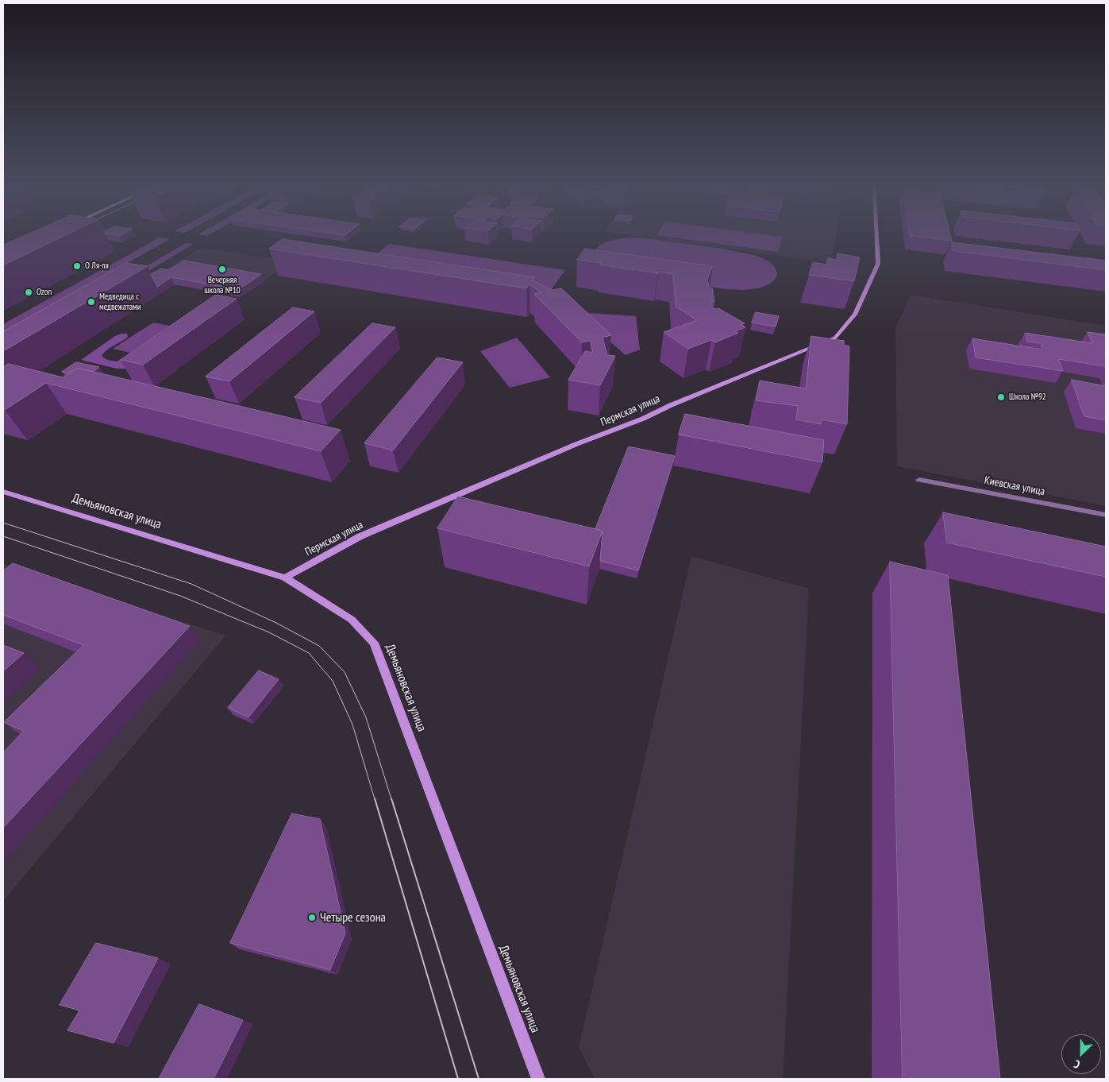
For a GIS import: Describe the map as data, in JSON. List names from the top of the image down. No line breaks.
{"streets":{"street":["Пермская улица","Киевская улица","Демьяновская улица"]},"crossings":[["Пермская улица","Демьяновская улица"]],"places":["О Ля-ля","Вечерняя школа №10","Ozon","Медведица с медвежатами","Школа №92","Четыре сезона"],"north":"bottom left"}
